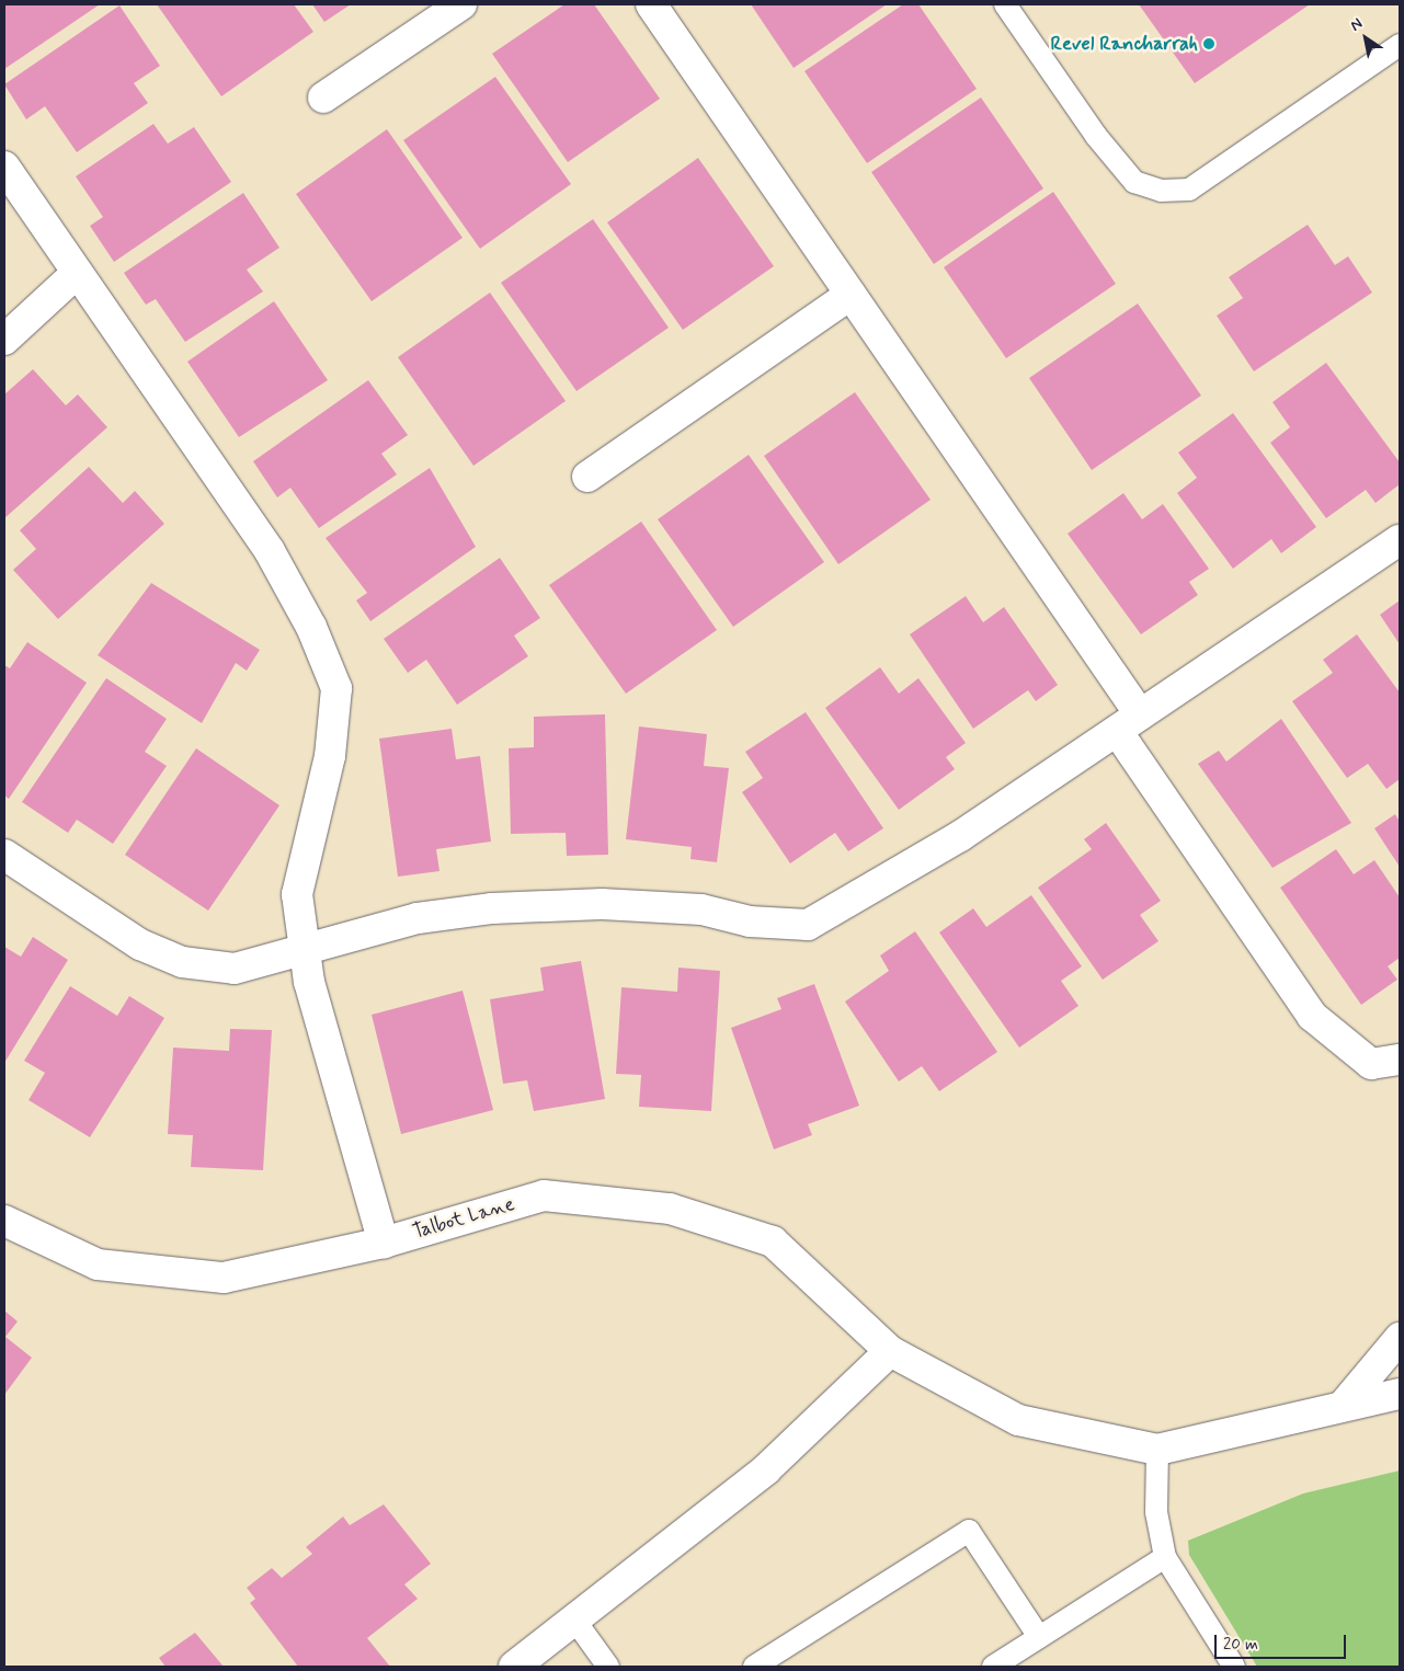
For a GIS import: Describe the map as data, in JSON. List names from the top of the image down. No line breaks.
{"streets":{"street":["Talbot Lane"]},"places":["Revel Rancharrah"],"scale_bar":"20 m","north":"top left"}
